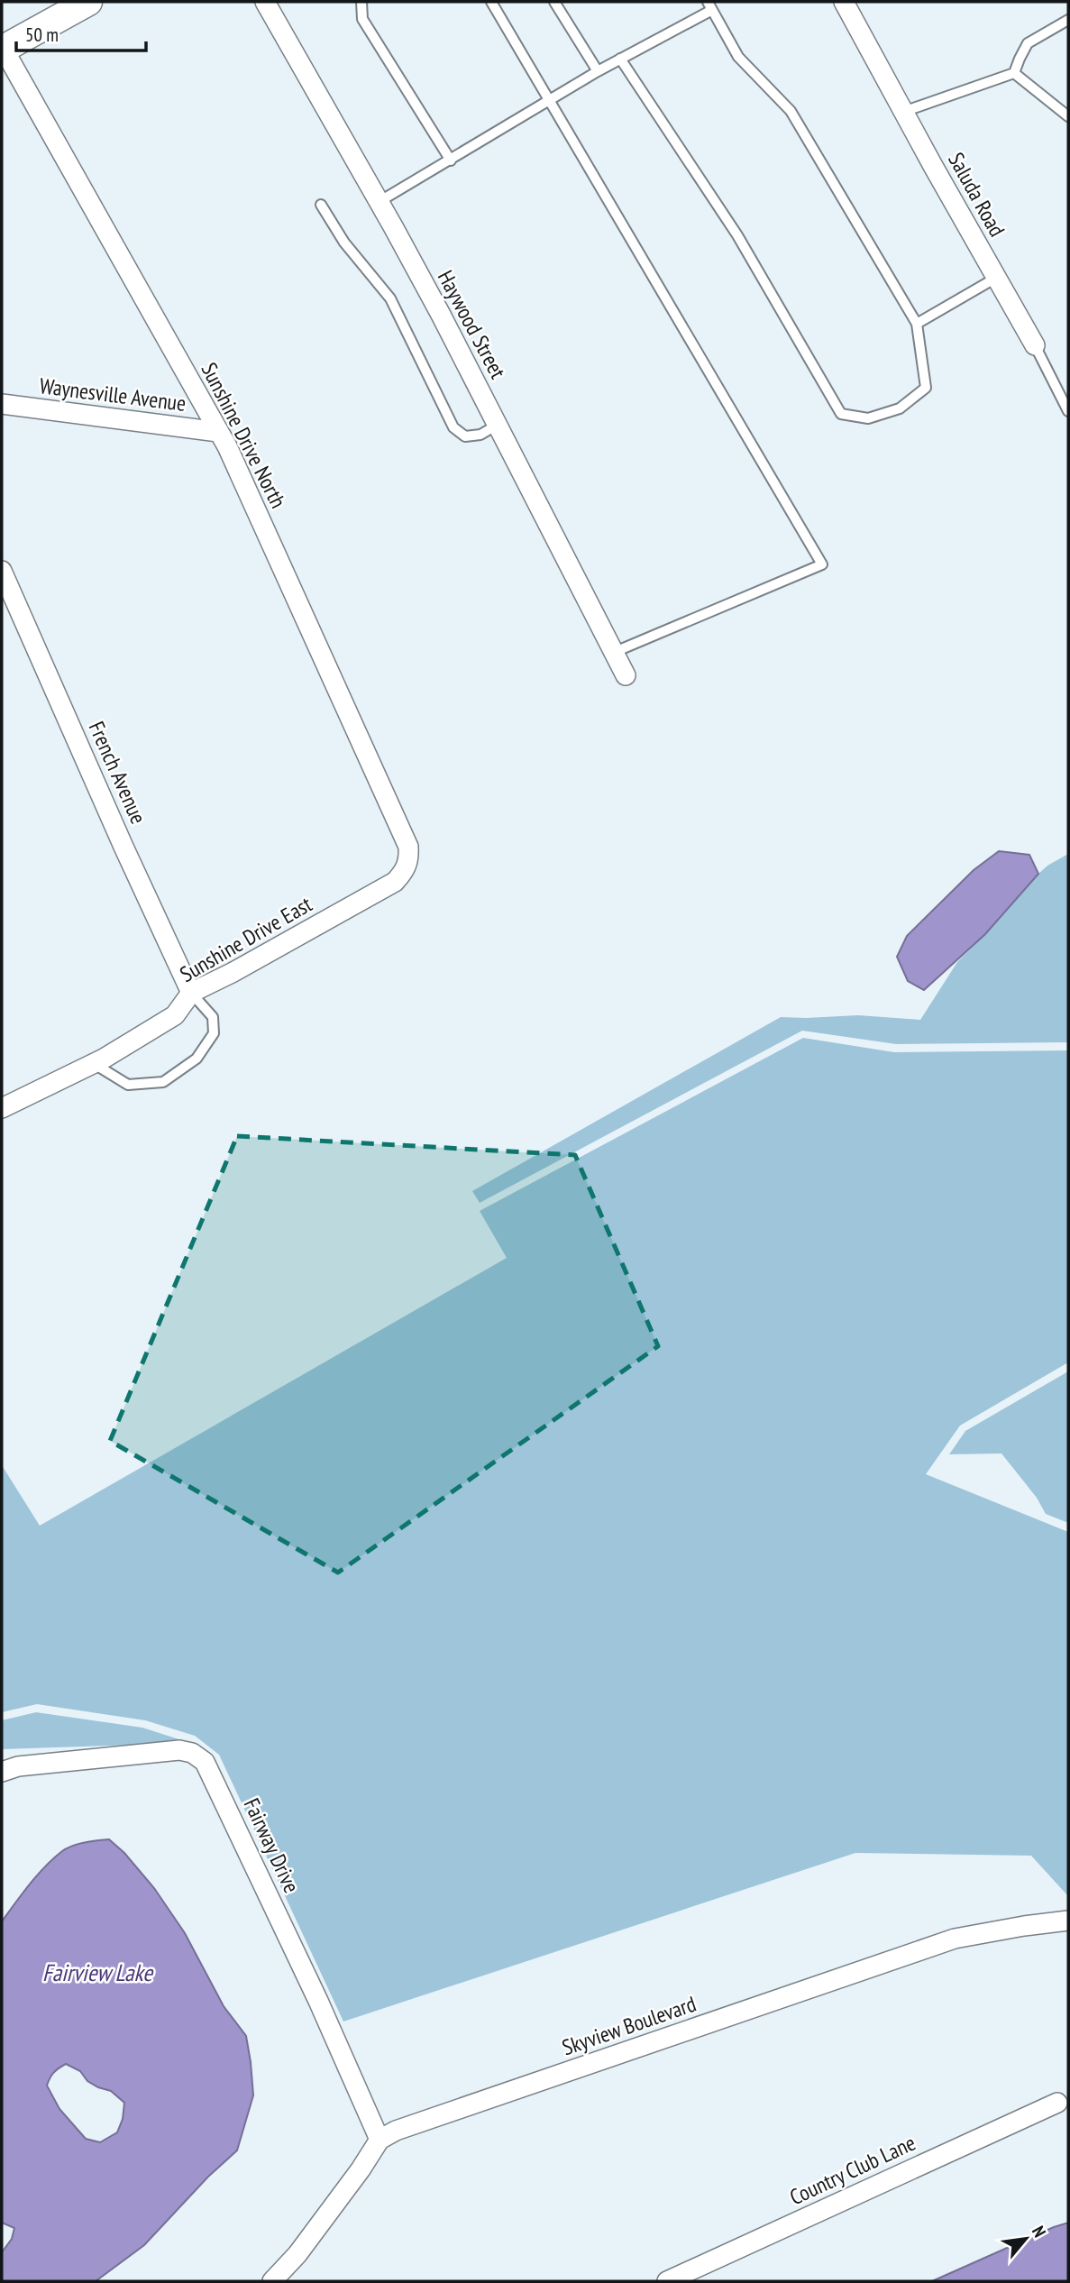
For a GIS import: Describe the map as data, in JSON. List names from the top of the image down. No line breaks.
{"streets":{"street":["Saluda Road","Haywood Street","Waynesville Avenue","Sunshine Drive North","French Avenue","Sunshine Drive East","Fairway Drive","Skyview Boulevard","Country Club Lane"]},"crossings":[["Waynesville Avenue","Sunshine Drive North"],["Sunshine Drive North","Sunshine Drive East"],["French Avenue","Sunshine Drive East"],["Fairway Drive","Skyview Boulevard"]],"water":["Fairview Lake"],"scale_bar":"50 m","north":"top right"}
